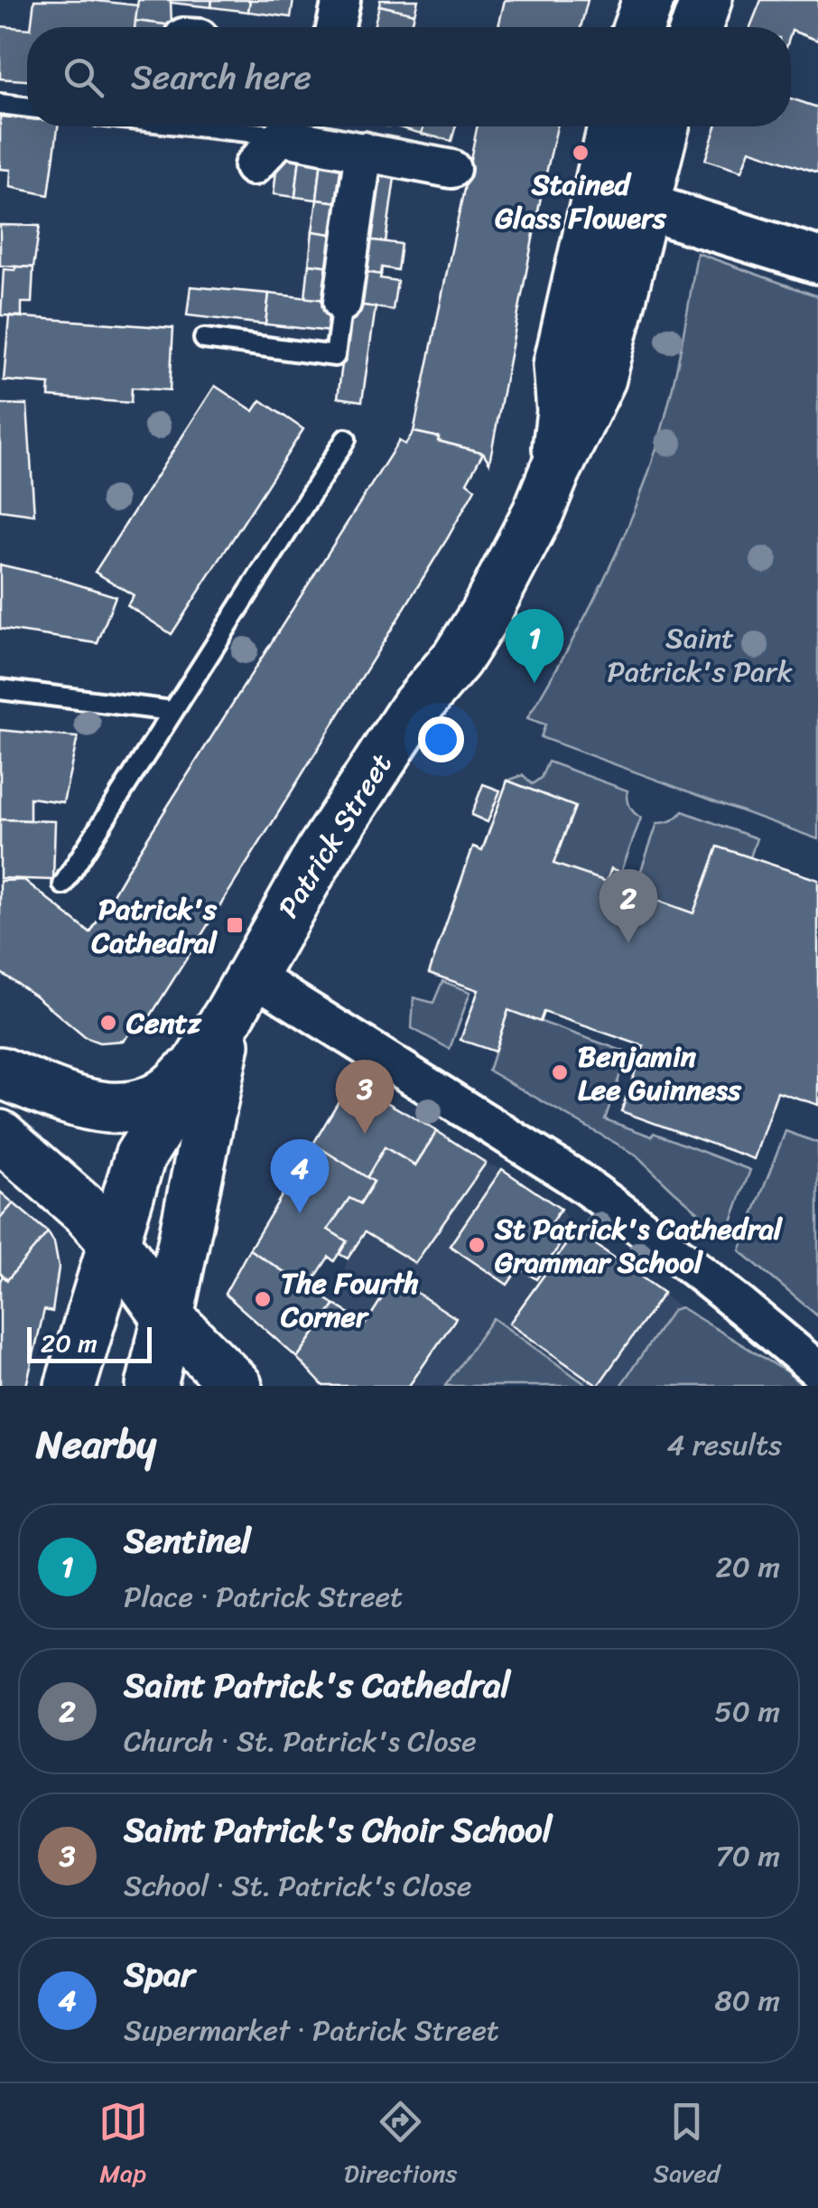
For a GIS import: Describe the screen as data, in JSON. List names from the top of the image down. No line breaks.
{"streets":{"main road":["Patrick Street"]},"parks":["Saint Patrick's Park"],"places":{"other":["Stained Glass Flowers","Centz","Benjamin Lee Guinness","St Patrick's Cathedral Grammar School","The Fourth Corner"],"transit":["Patrick's Cathedral"]},"scale_bar":"20 m","page":{"search":"Search here","pins":["1","2","3","4"],"scale":"20 m","heading":["Nearby","4 results"],"list":[{"mark":"1","name":"Sentinel","note":"Place · Patrick Street","value":"20 m"},{"mark":"2","name":"Saint Patrick's Cathedral","note":"Church · St. Patrick's Close","value":"50 m"},{"mark":"3","name":"Saint Patrick's Choir School","note":"School · St. Patrick's Close","value":"70 m"},{"mark":"4","name":"Spar","note":"Supermarket · Patrick Street","value":"80 m"}],"nav":["Map","Directions","Saved"]}}
